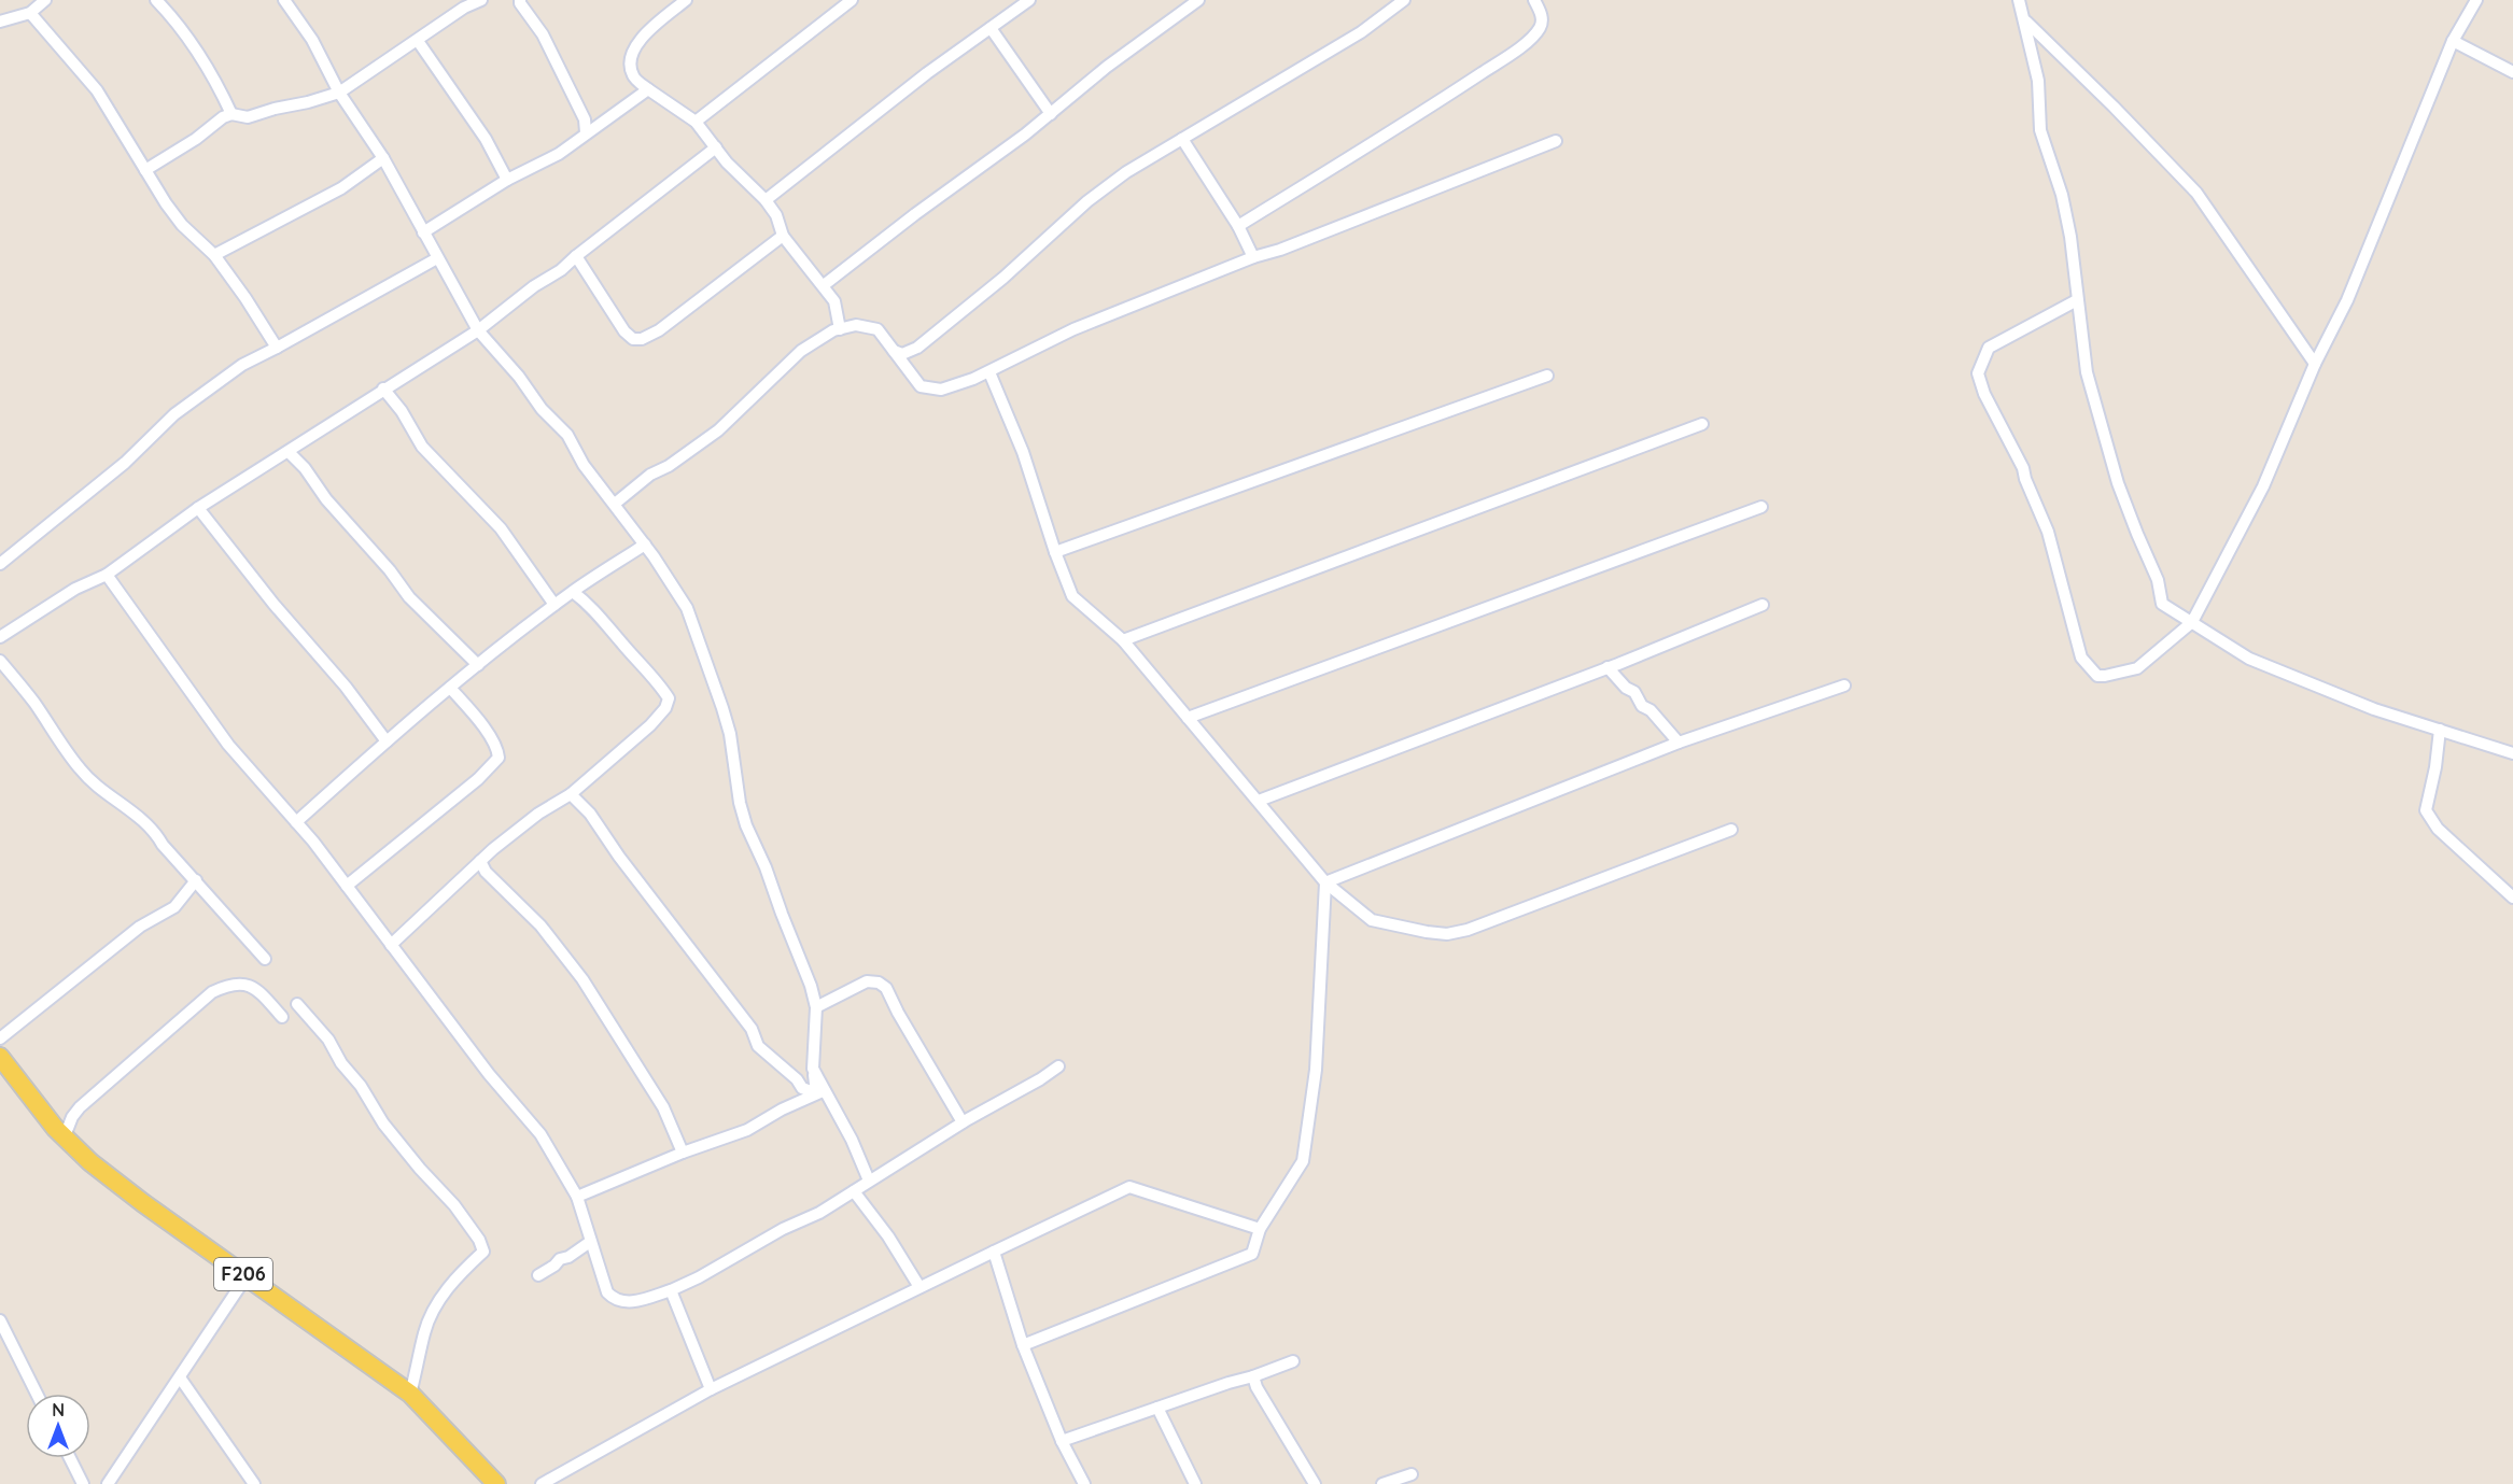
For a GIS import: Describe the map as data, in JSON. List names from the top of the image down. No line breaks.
{"streets":{"main road":["F206"]},"north":"top"}
